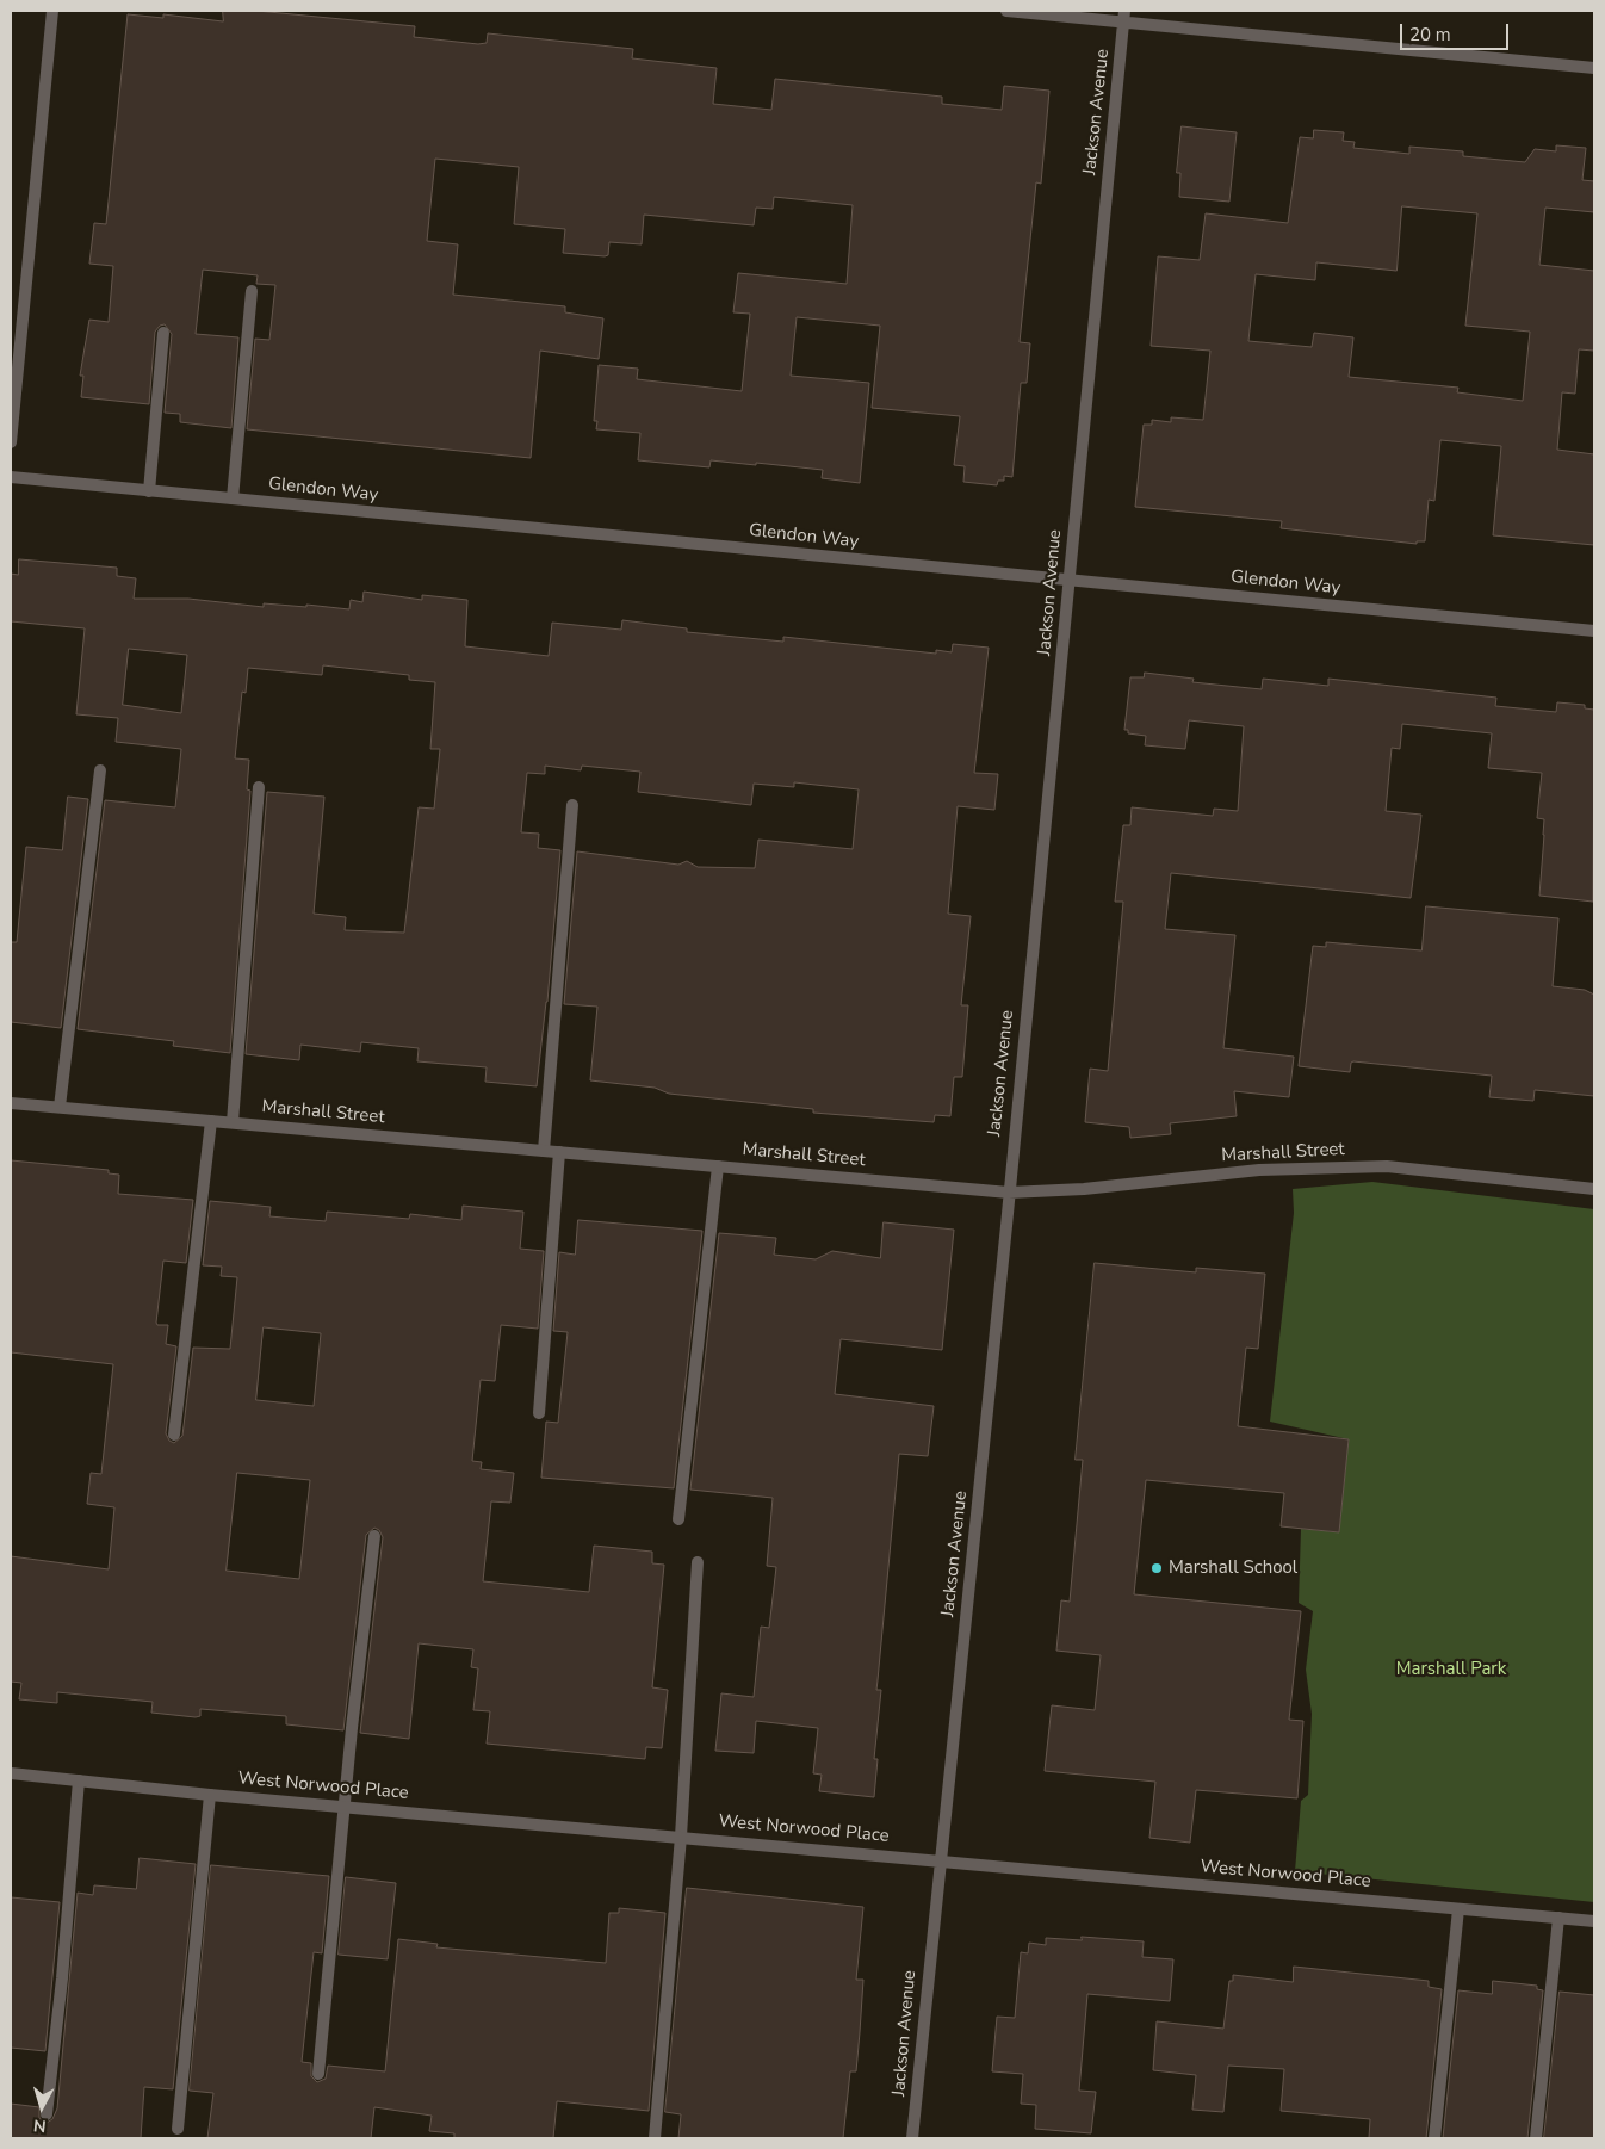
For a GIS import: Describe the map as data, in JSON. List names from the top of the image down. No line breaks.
{"streets":{"street":["Jackson Avenue","Glendon Way","Marshall Street","West Norwood Place"]},"crossings":[["Jackson Avenue","Glendon Way"],["Jackson Avenue","Marshall Street"],["Jackson Avenue","West Norwood Place"]],"parks":["Marshall Park"],"places":["Marshall School"],"scale_bar":"20 m","north":"bottom"}
